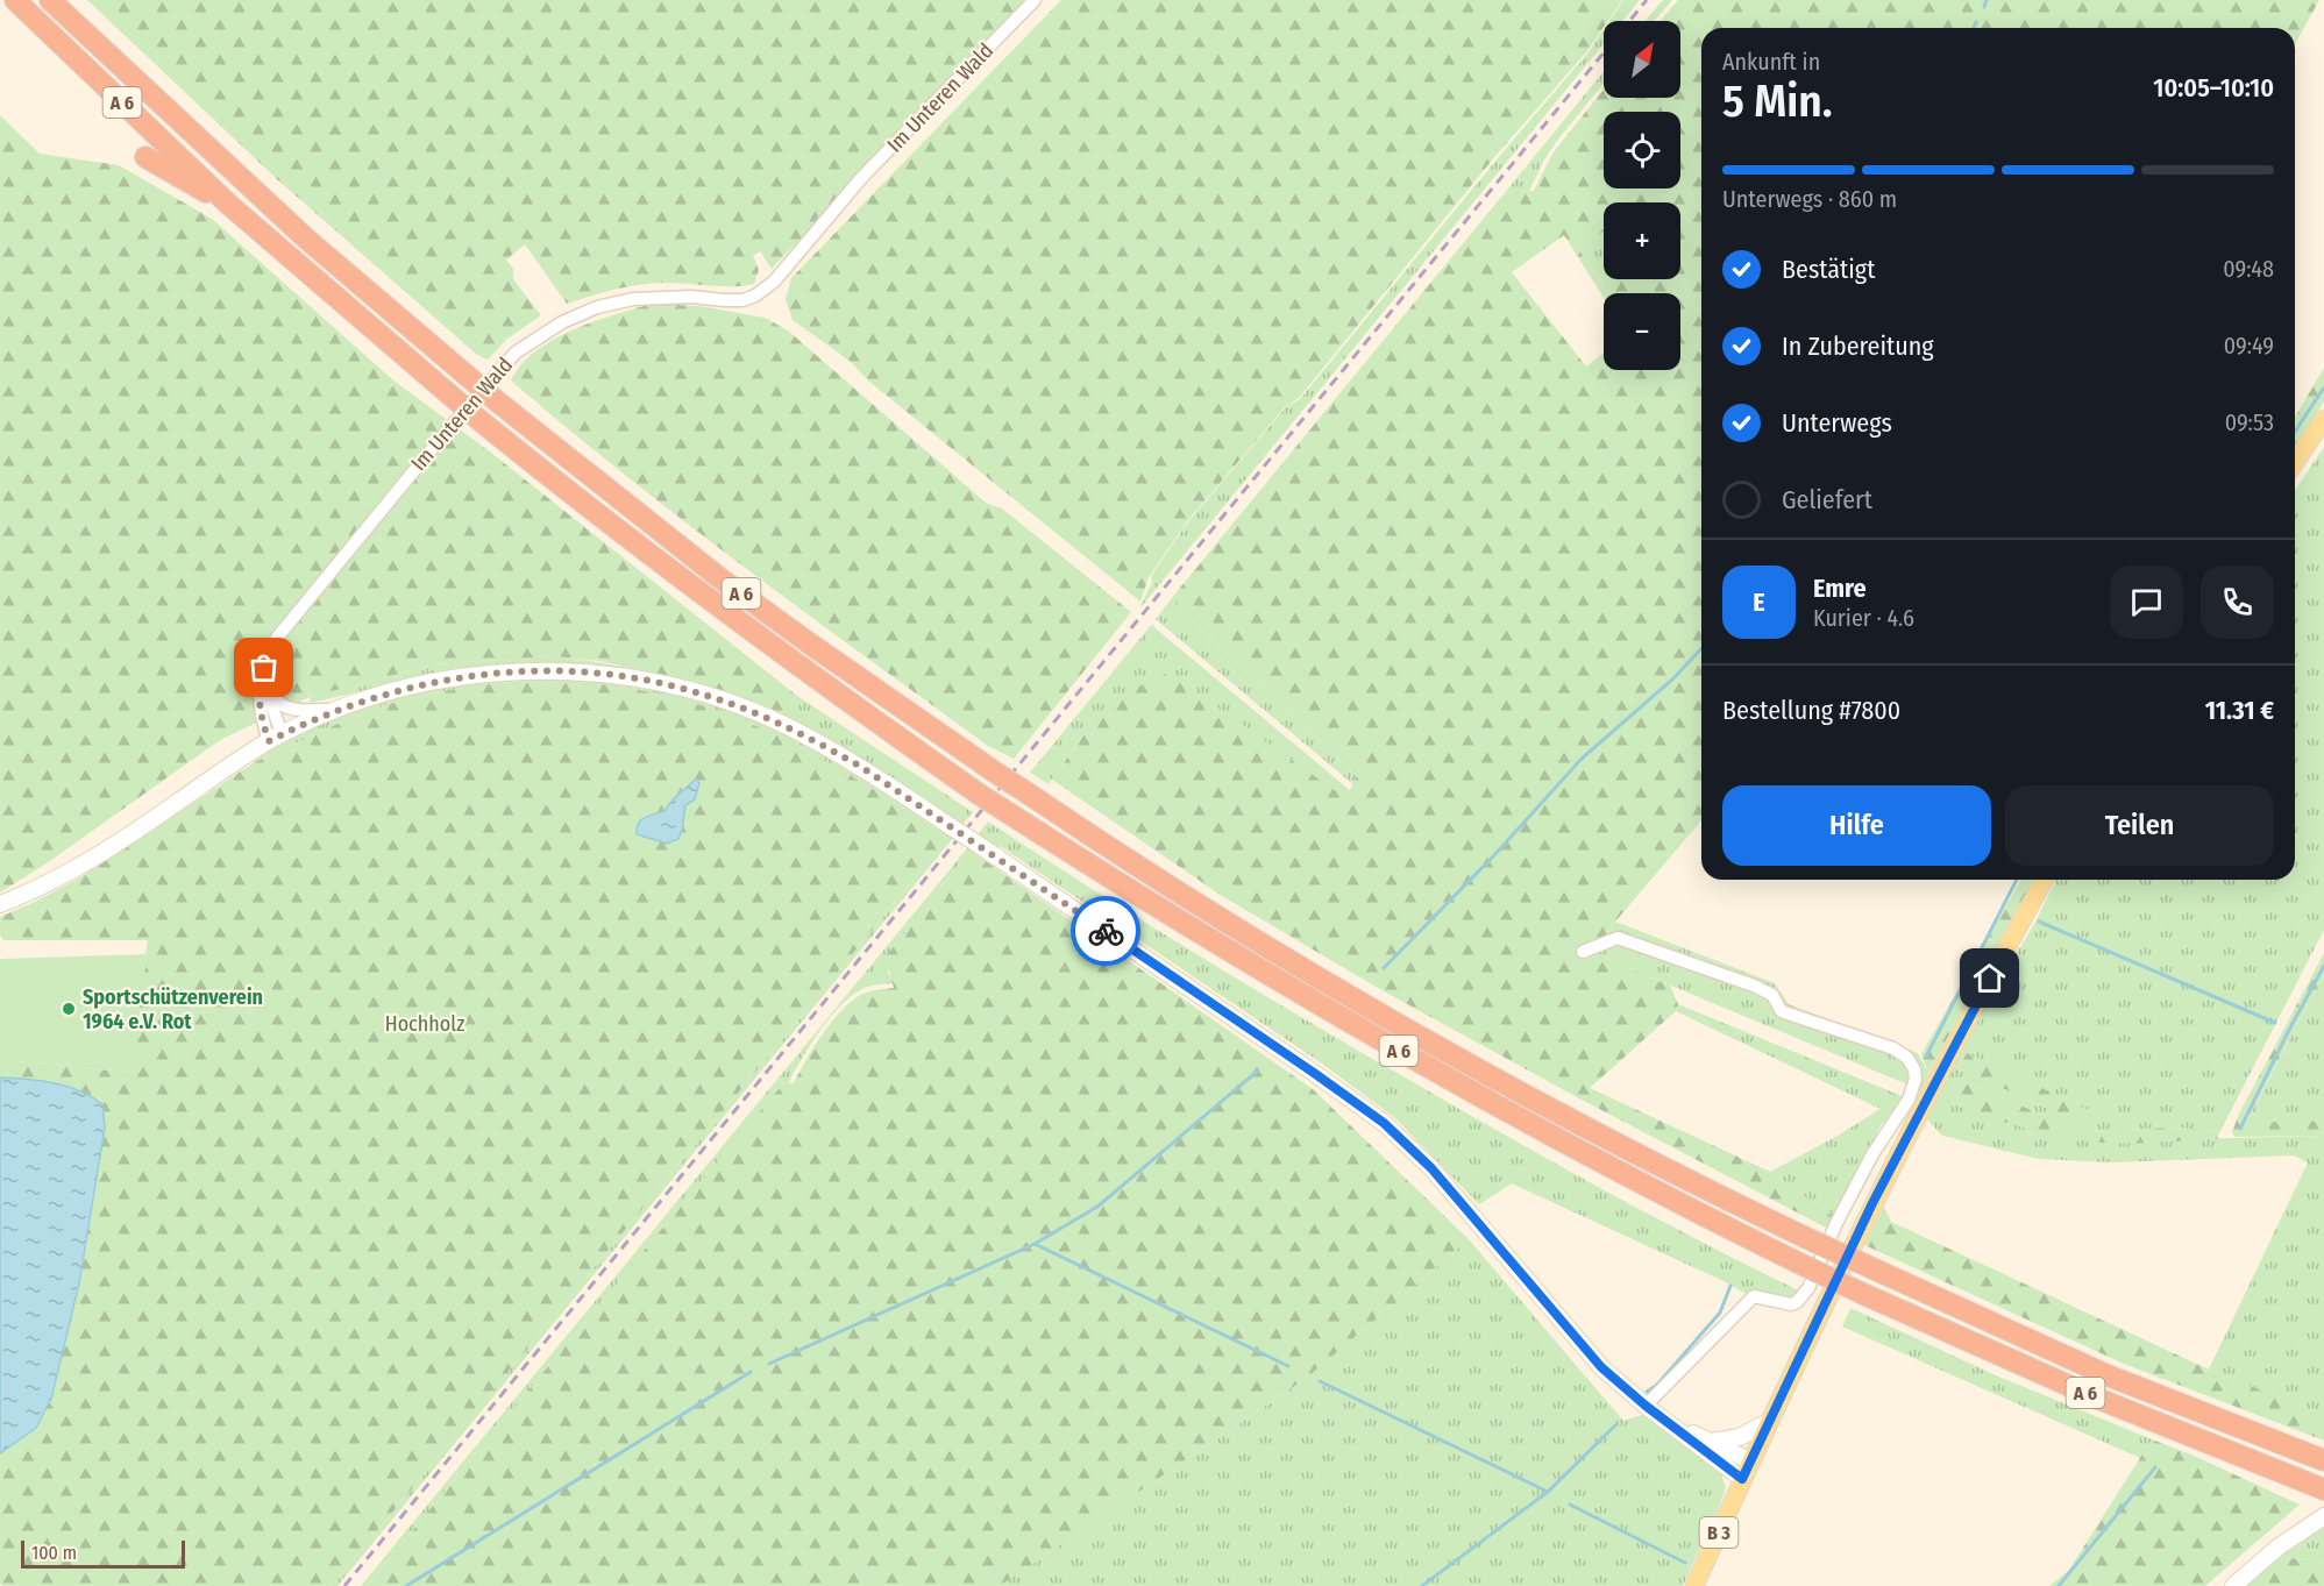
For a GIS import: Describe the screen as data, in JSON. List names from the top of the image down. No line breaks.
{"streets":{"highway":["A 6"],"main road":["B 3"],"street":["Im Unteren Wald"]},"parks":["Hochholz"],"places":["Sportschützenverein 1964 e.V. Rot"],"scale_bar":"100 m","north":"top right","page":{"map_buttons":["+","−"],"heading":["5 Min.","Ankunft in","10:05–10:10"],"panel":["Emre","Kurier · 4.6","Bestellung #7800","11.31 €"],"bar":"Unterwegs · 860 m","list":[["Bestätigt","09:48"],["In Zubereitung","09:49"],["Unterwegs","09:53"],"Geliefert"],"round":"E","buttons":["Hilfe","Teilen"],"scale":"100 m"}}
